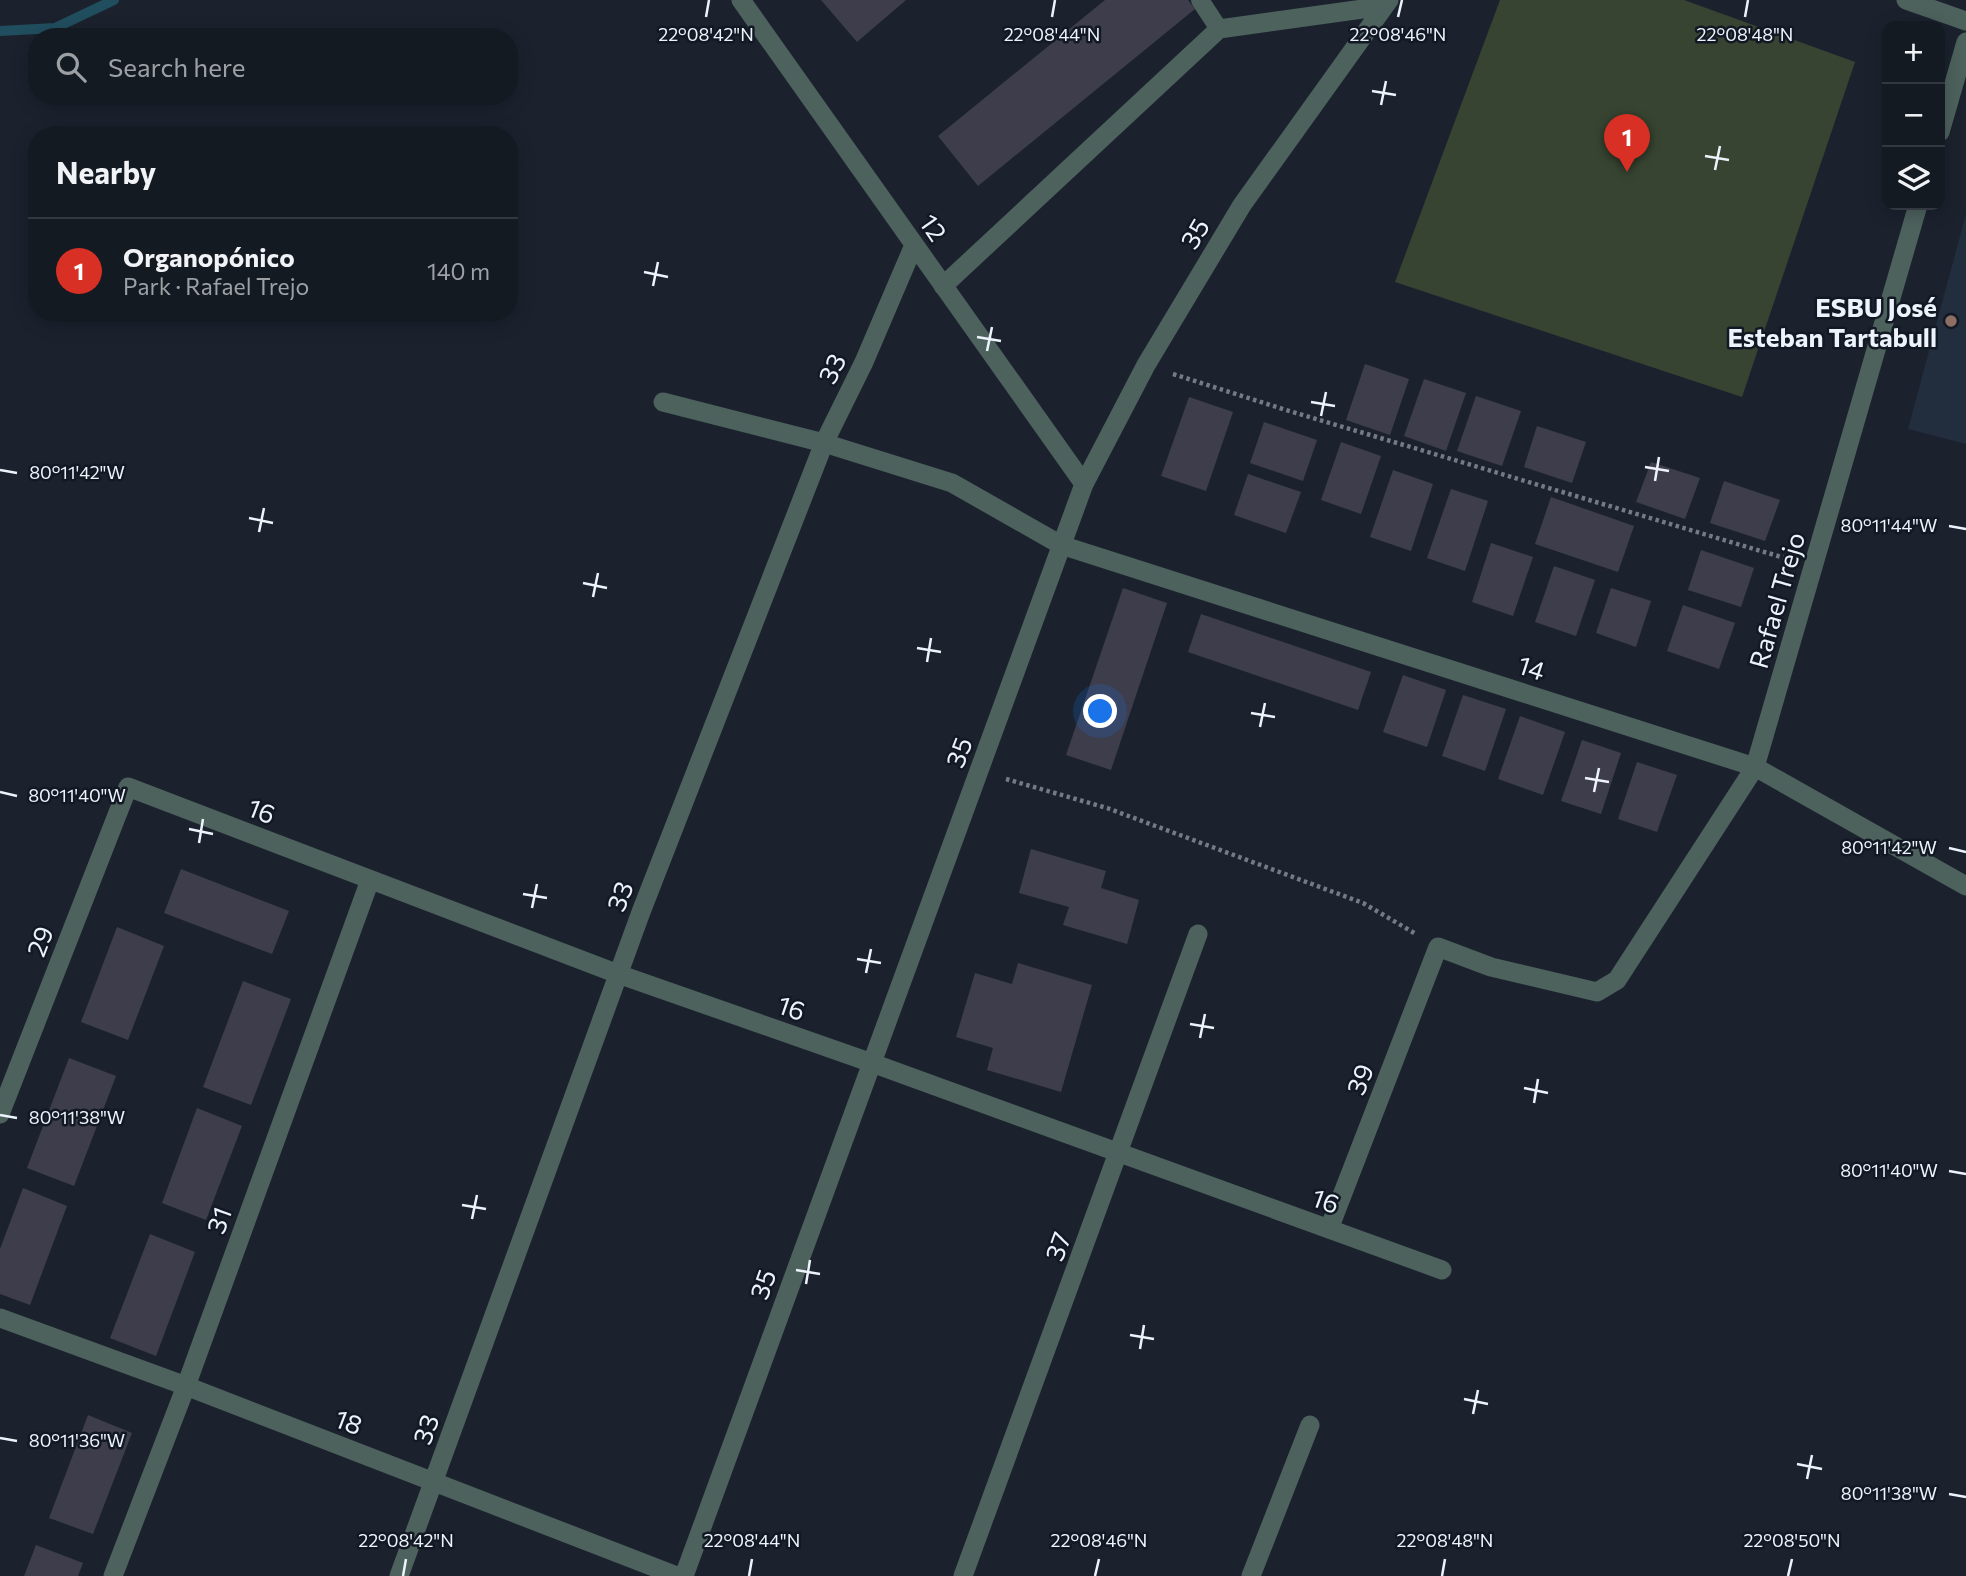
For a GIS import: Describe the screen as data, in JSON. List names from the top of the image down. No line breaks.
{"streets":{"street":["12","35","33","Rafael Trejo","14","16","29","39","31","37","18"]},"crossings":[["12","35"],["12","33"],["35","14"],["35","16"],["33","14"],["33","16"],["33","18"],["Rafael Trejo","14"],["Rafael Trejo","39"],["16","29"],["16","39"],["16","31"],["16","37"],["31","18"]],"places":["ESBU José Esteban Tartabull"],"page":{"map_buttons":["+","−"],"search":"Search here","pins":"1","heading":"Nearby","list":[{"mark":"1","name":"Organopónico","note":"Park · Rafael Trejo","value":"140 m"}]},"coordinates":["22°08'42\"N","22°08'44\"N","22°08'46\"N","22°08'48\"N","80°11'42\"W","80°11'44\"W","80°11'40\"W","80°11'38\"W","80°11'36\"W","22°08'50\"N"]}
